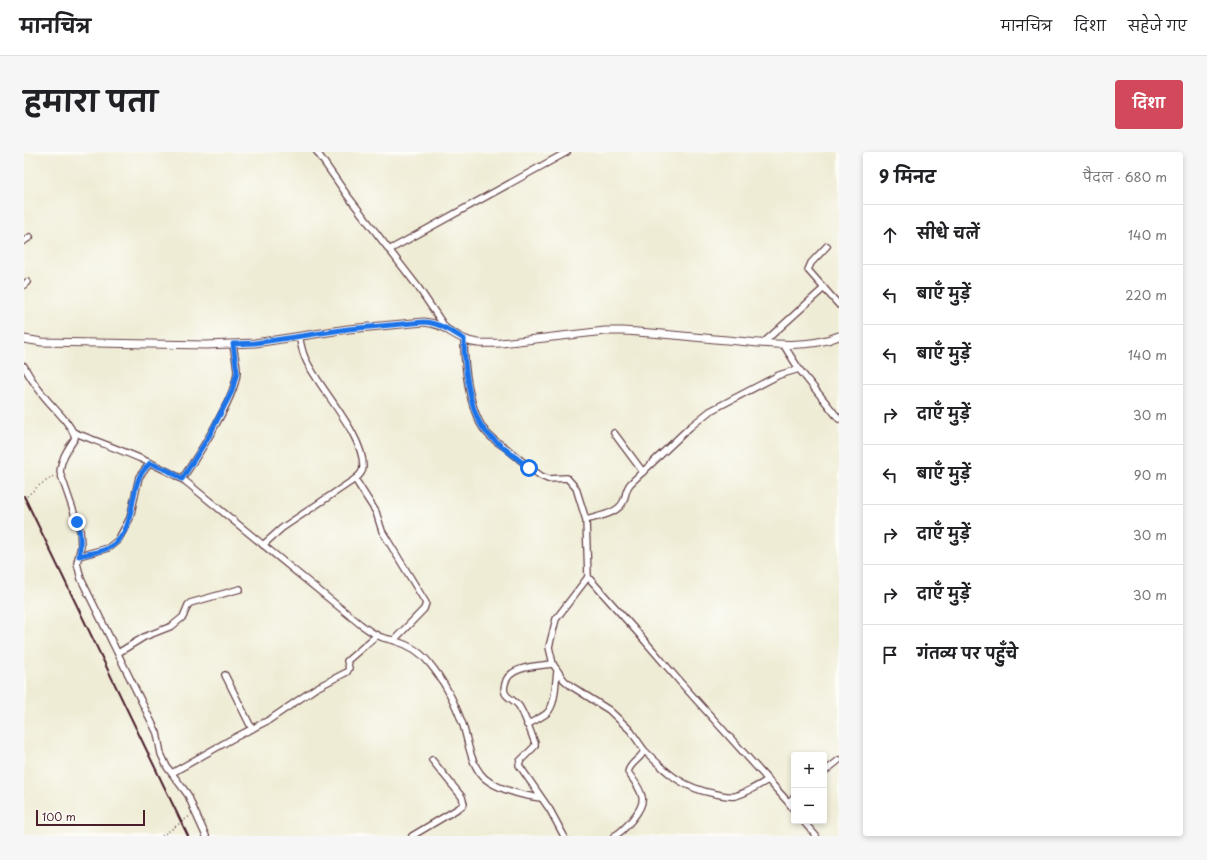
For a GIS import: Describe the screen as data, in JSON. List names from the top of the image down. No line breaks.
{"scale_bar":"100 m","page":{"header":"मानचित्र","nav":["मानचित्र","दिशा","सहेजे गए"],"title":"हमारा पता","buttons":"दिशा","heading":["9 मिनट","पैदल · 680 m"],"list":[["सीधे चलें","140 m"],["बाएँ मुड़ें","220 m"],["बाएँ मुड़ें","140 m"],["दाएँ मुड़ें","30 m"],["बाएँ मुड़ें","90 m"],["दाएँ मुड़ें","30 m"],["दाएँ मुड़ें","30 m"],"गंतव्य पर पहुँचे"],"map_buttons":["+","−"],"scale":"100 m"}}
